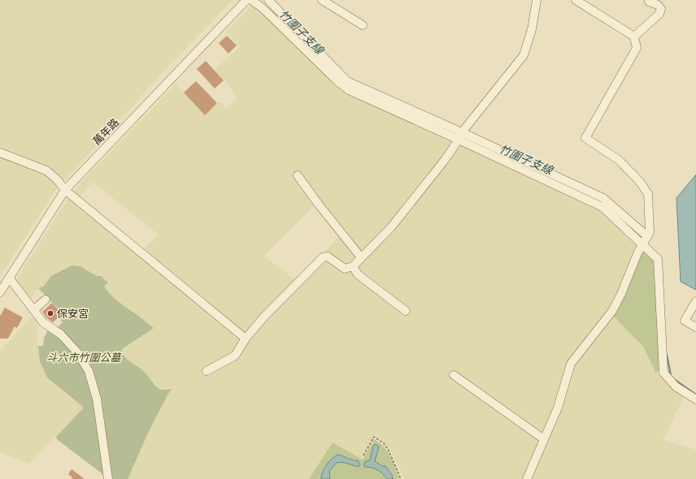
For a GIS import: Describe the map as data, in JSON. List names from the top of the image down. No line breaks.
{"streets":{"street":["萬年路"]},"water":["竹圍子支線"],"parks":["斗六市竹圍公墓"],"places":["保安宮"]}
